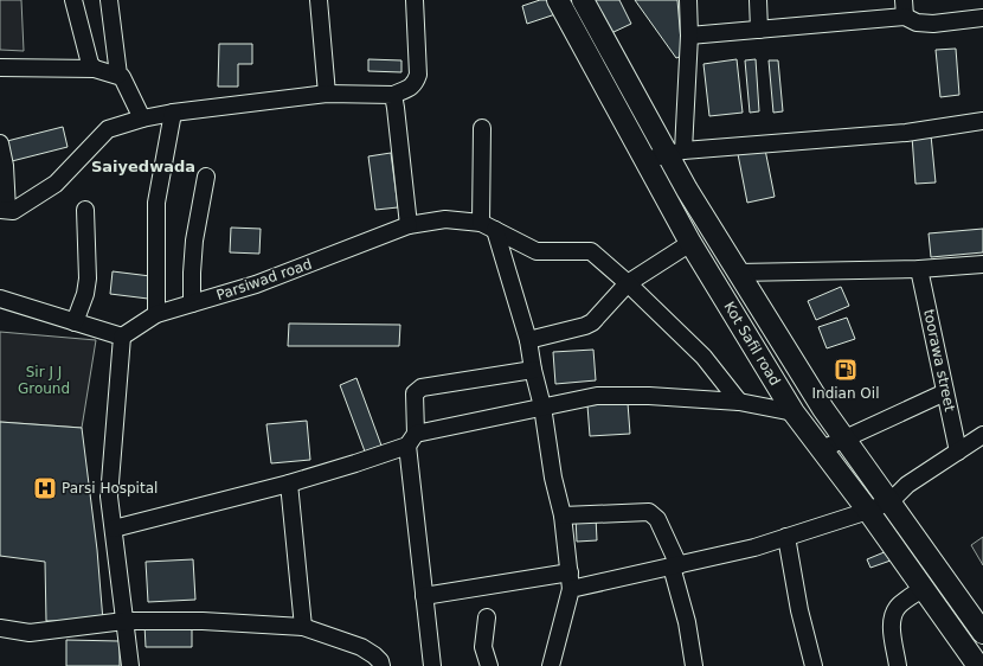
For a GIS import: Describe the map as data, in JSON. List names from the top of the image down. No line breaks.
{"streets":{"main road":["Kot Safil road"],"street":["Parsiwad road","toorawa street"]},"districts":["Saiyedwada"],"parks":["Sir J J Ground"],"places":{"fuel station":["Indian Oil"],"hospital":["Parsi Hospital"]}}
